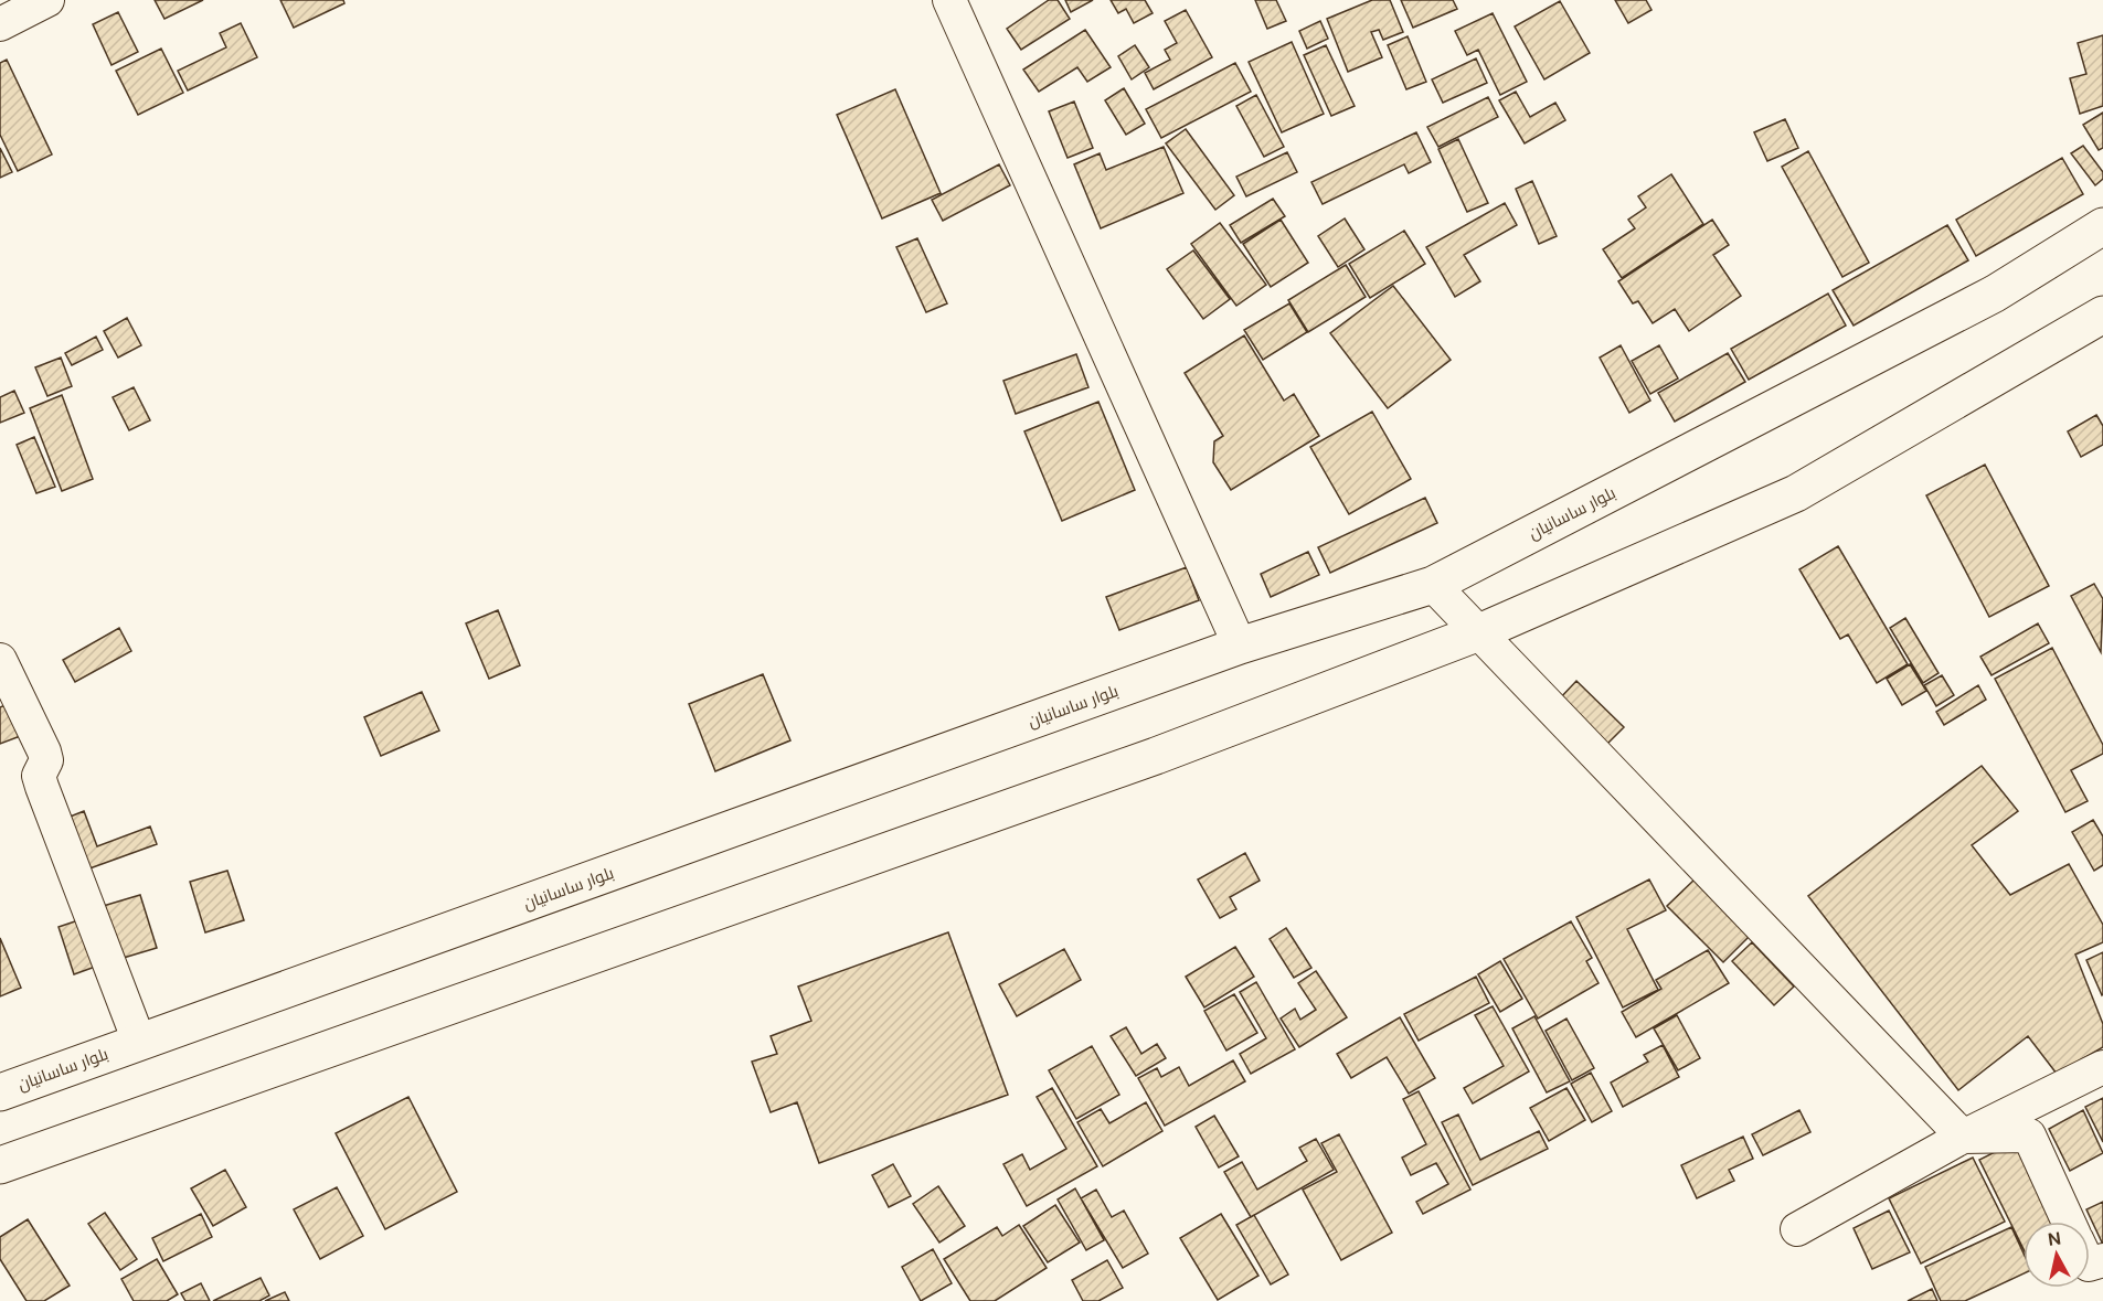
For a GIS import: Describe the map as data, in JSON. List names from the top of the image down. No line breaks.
{"streets":{"highway":["بلوار ساسانیان"]},"north":"top"}
